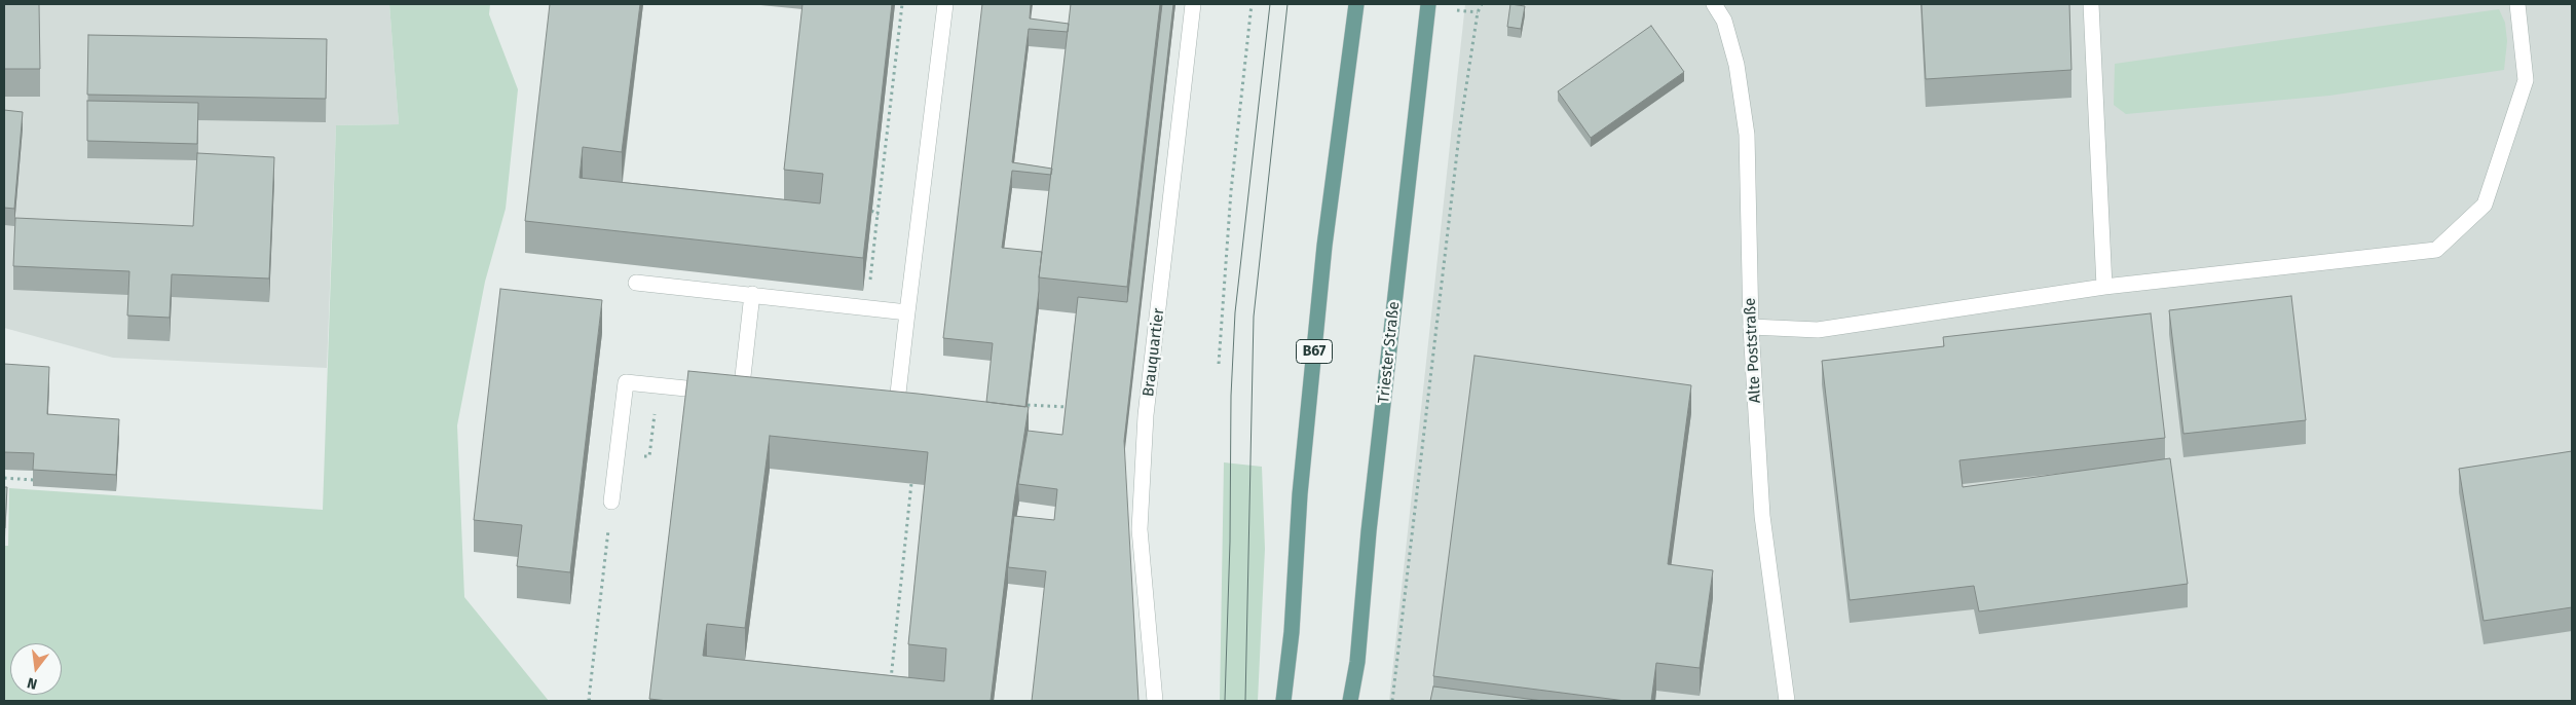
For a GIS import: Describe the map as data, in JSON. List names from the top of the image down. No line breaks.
{"streets":{"main road":["B67","Triester Straße"],"street":["Alte Poststraße","Brauquartier"]},"north":"bottom"}
